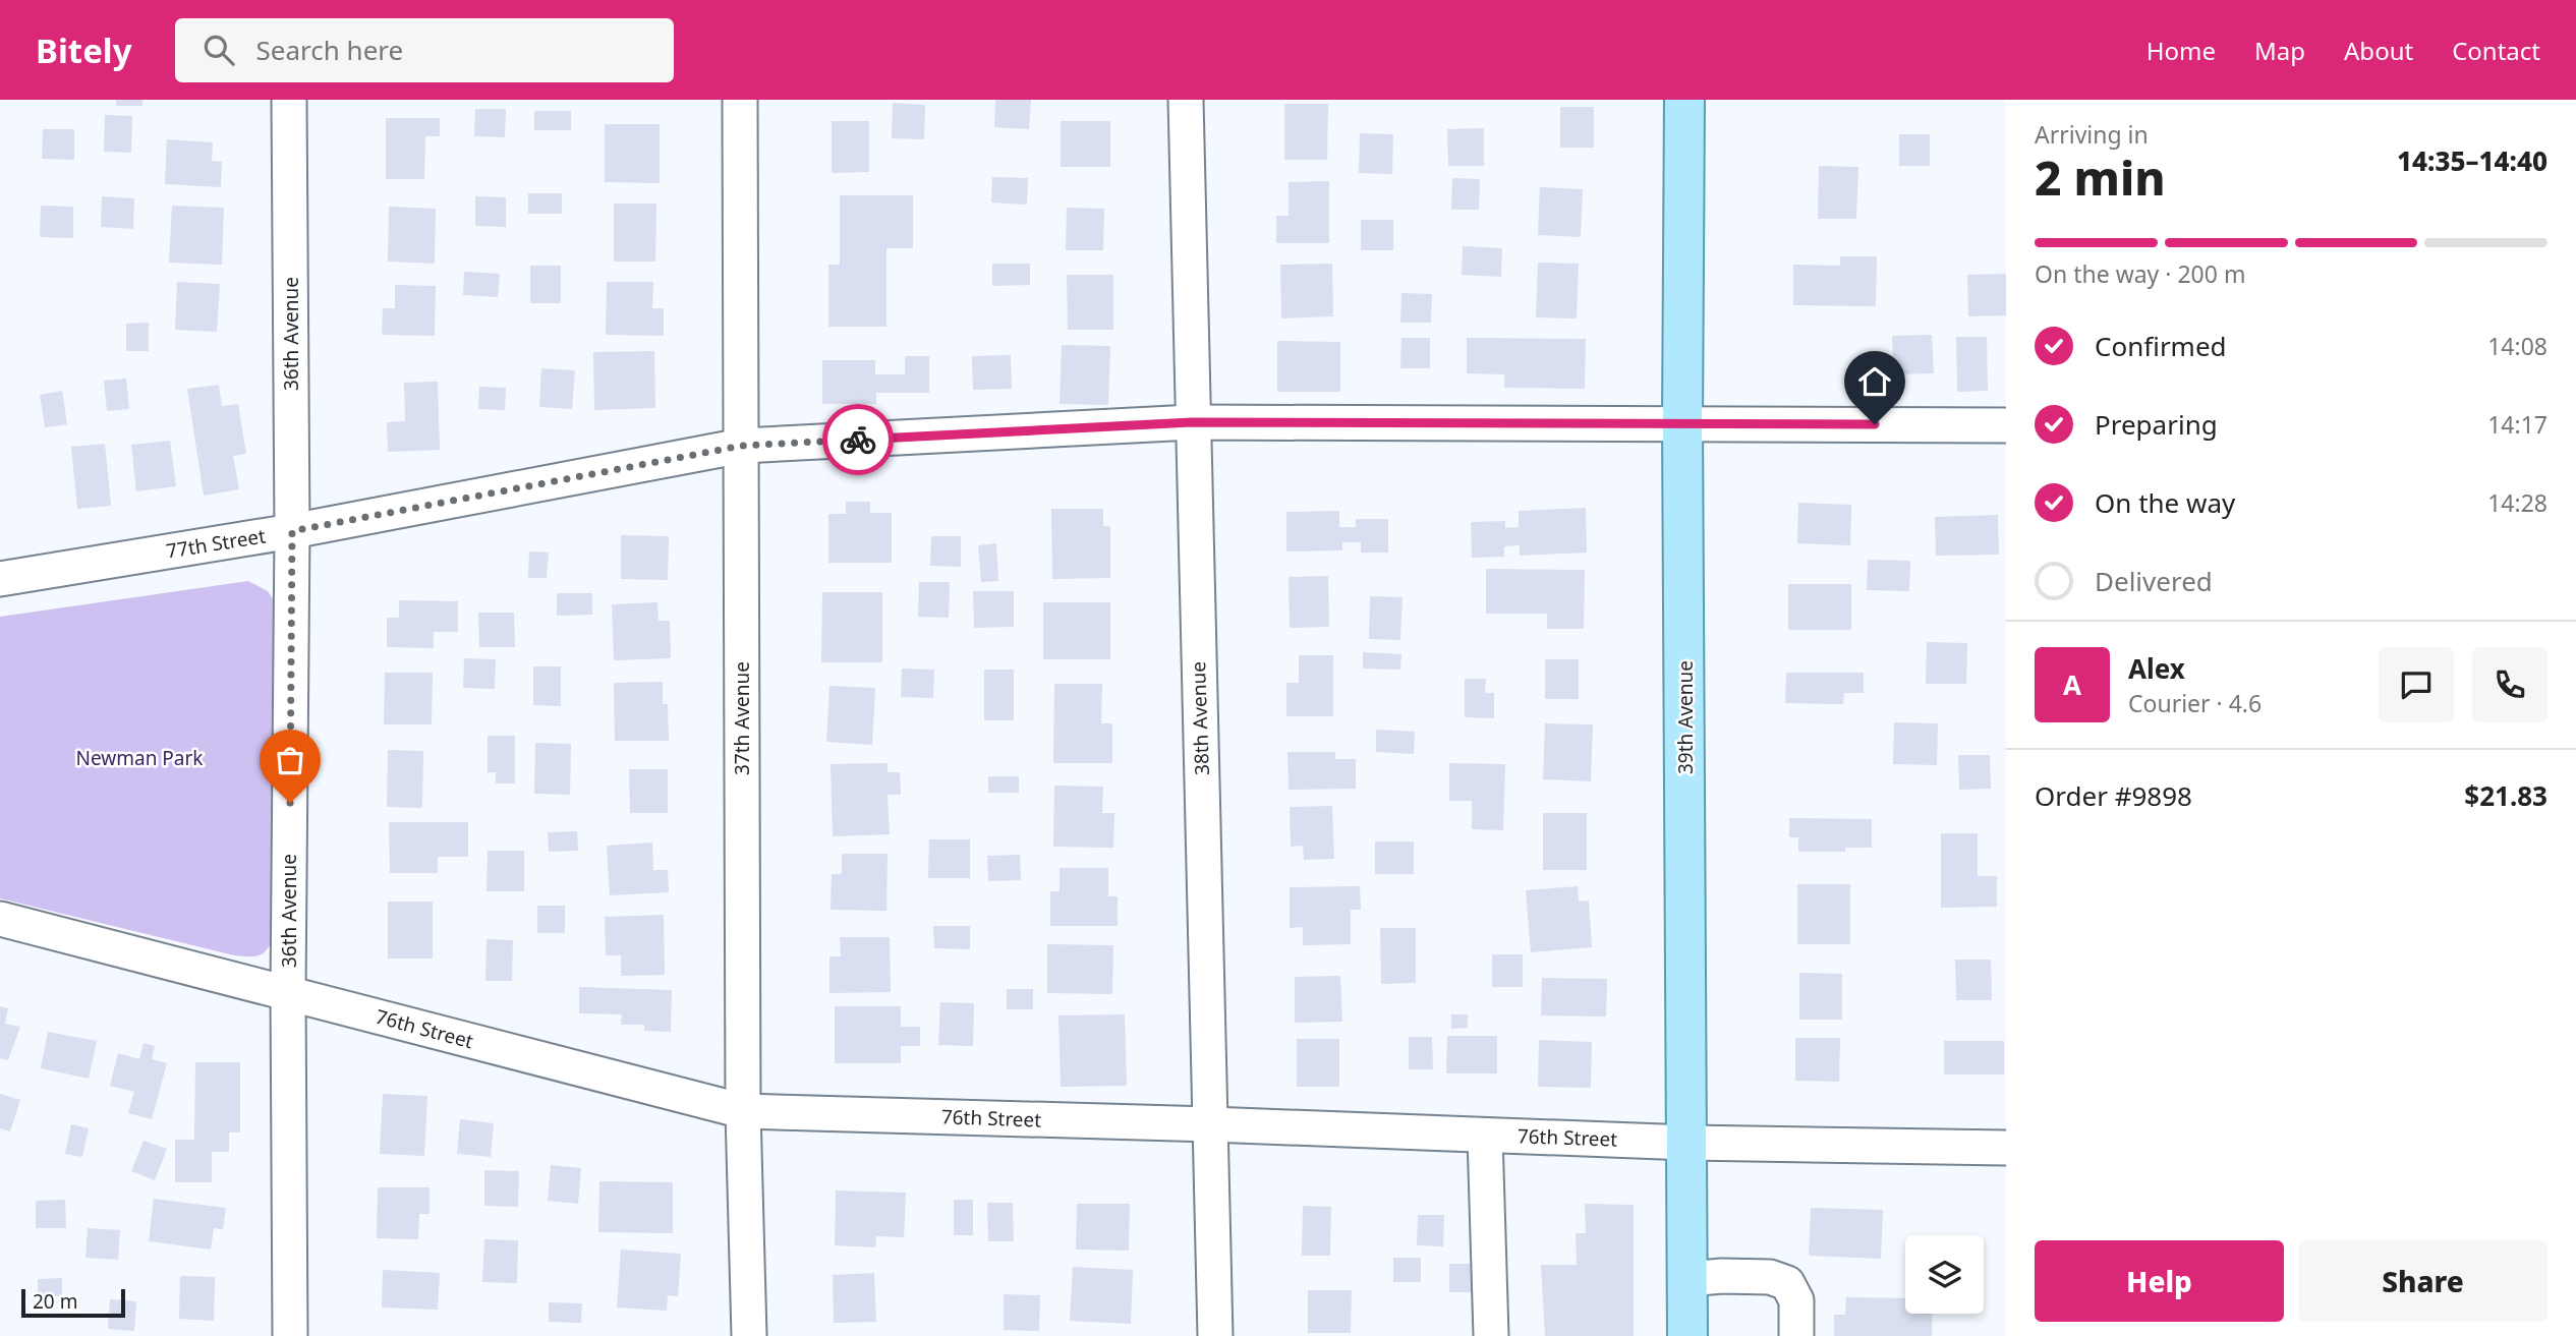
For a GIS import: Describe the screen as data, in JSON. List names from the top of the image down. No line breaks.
{"streets":{"main road":["39th Avenue"],"street":["36th Avenue","77th Street","37th Avenue","38th Avenue","76th Street"]},"crossings":[["36th Avenue","77th Street"],["36th Avenue","76th Street"],["77th Street","39th Avenue"],["77th Street","37th Avenue"],["77th Street","38th Avenue"],["39th Avenue","76th Street"],["37th Avenue","76th Street"],["38th Avenue","76th Street"]],"parks":["Newman Park"],"scale_bar":"20 m","page":{"header":"Bitely","search":"Search here","nav":["Home","Map","About","Contact"],"heading":["2 min","Arriving in","14:35–14:40"],"panel":["Alex","Courier · 4.6","Order #9898","$21.83"],"bar":"On the way · 200 m","list":[["Confirmed","14:08"],["Preparing","14:17"],["On the way","14:28"],"Delivered"],"round":"A","buttons":["Help","Share"],"scale":"20 m"}}
